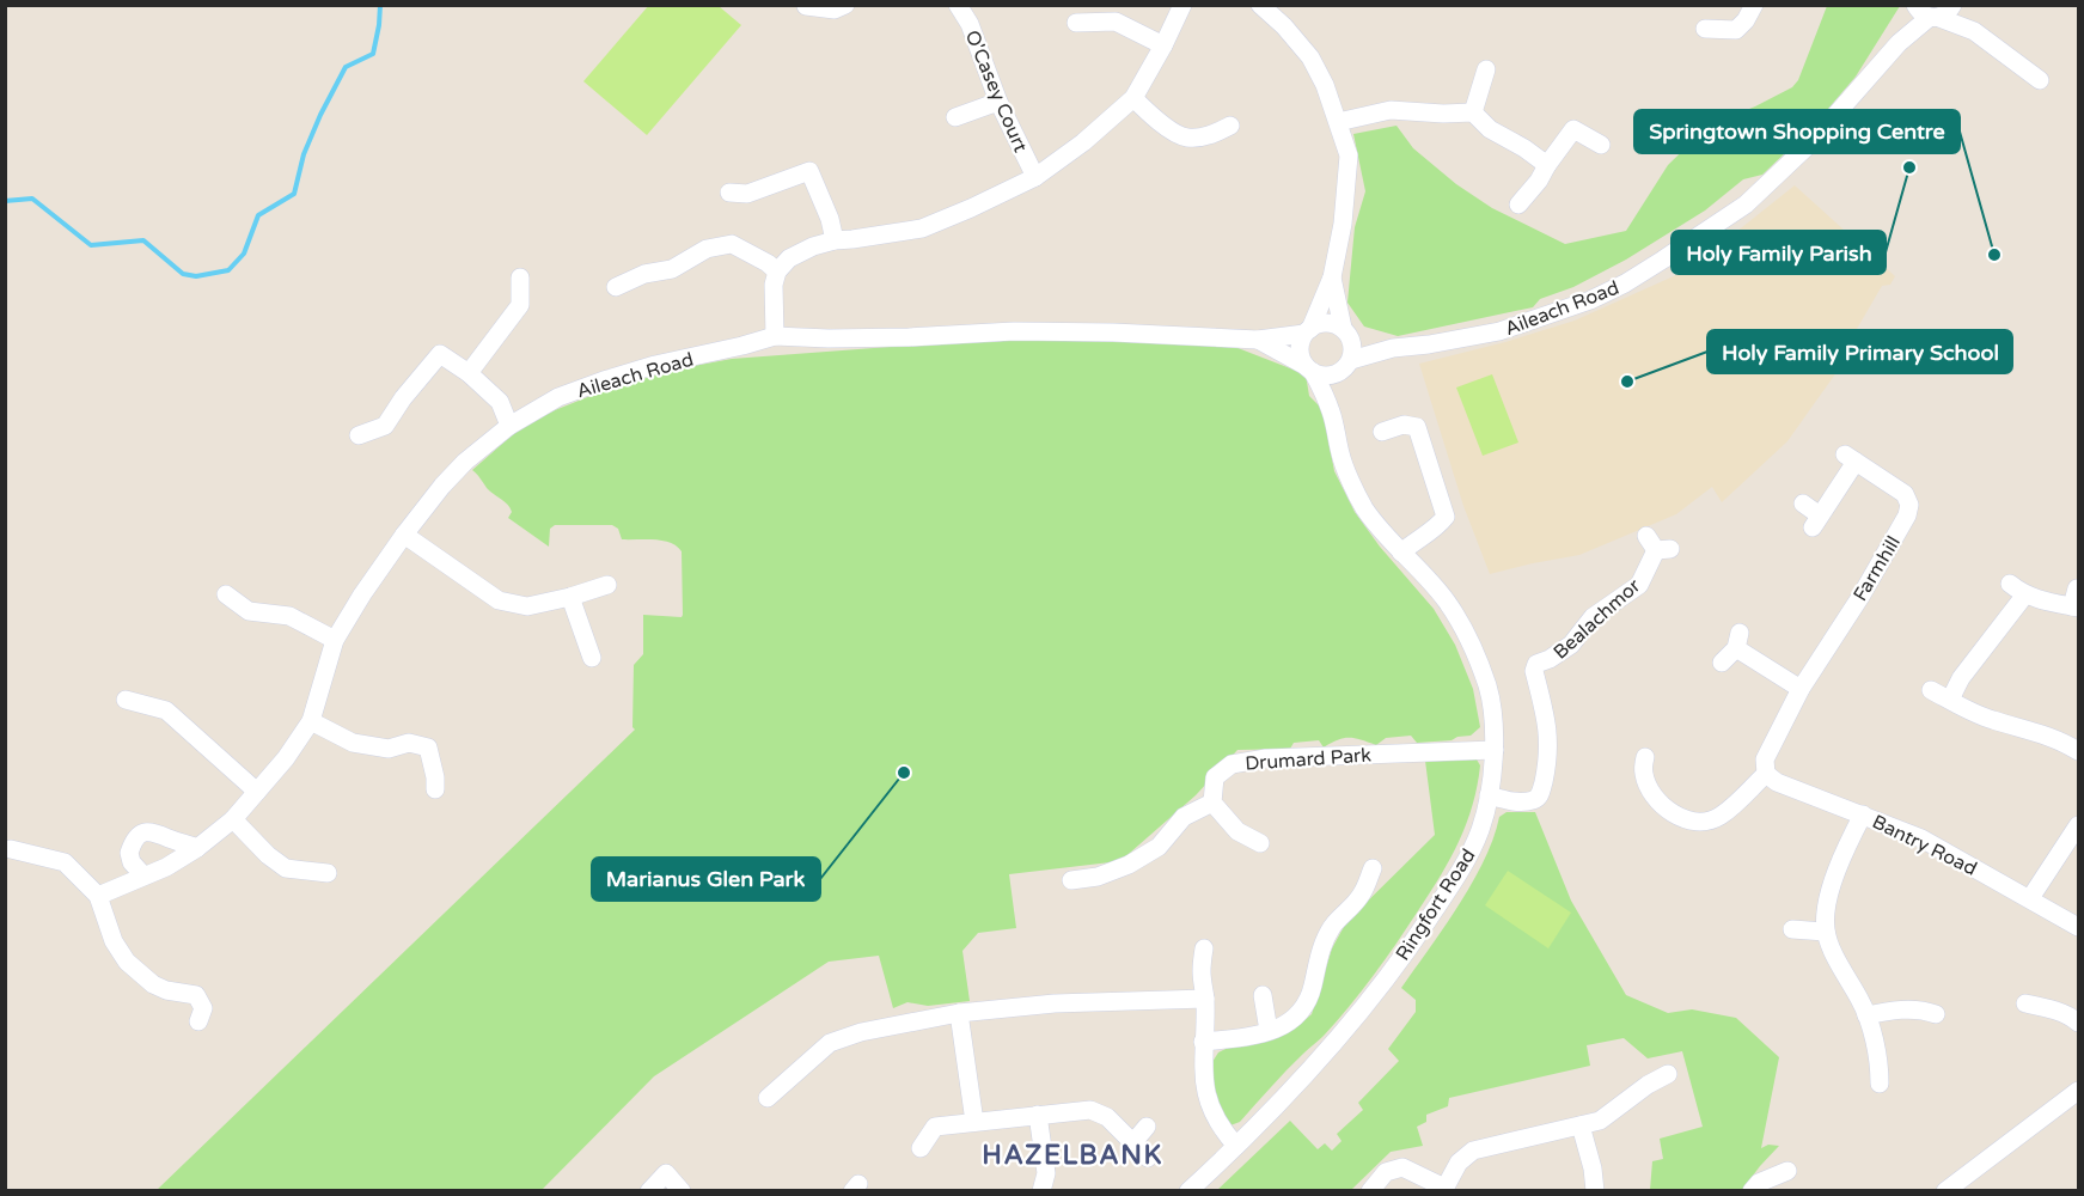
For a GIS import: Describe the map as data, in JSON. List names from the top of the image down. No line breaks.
{"streets":{"street":["O'Casey Court","Aileach Road","Farmhill","Bealachmor","Drumard Park","Bantry Road","Ringfort Road"]},"crossings":[["Aileach Road","Ringfort Road"],["Farmhill","Bantry Road"],["Bealachmor","Ringfort Road"],["Drumard Park","Ringfort Road"]],"districts":["HAZELBANK"],"places":["Holy Family Parish","Springtown Shopping Centre","Holy Family Primary School","Marianus Glen Park"]}
